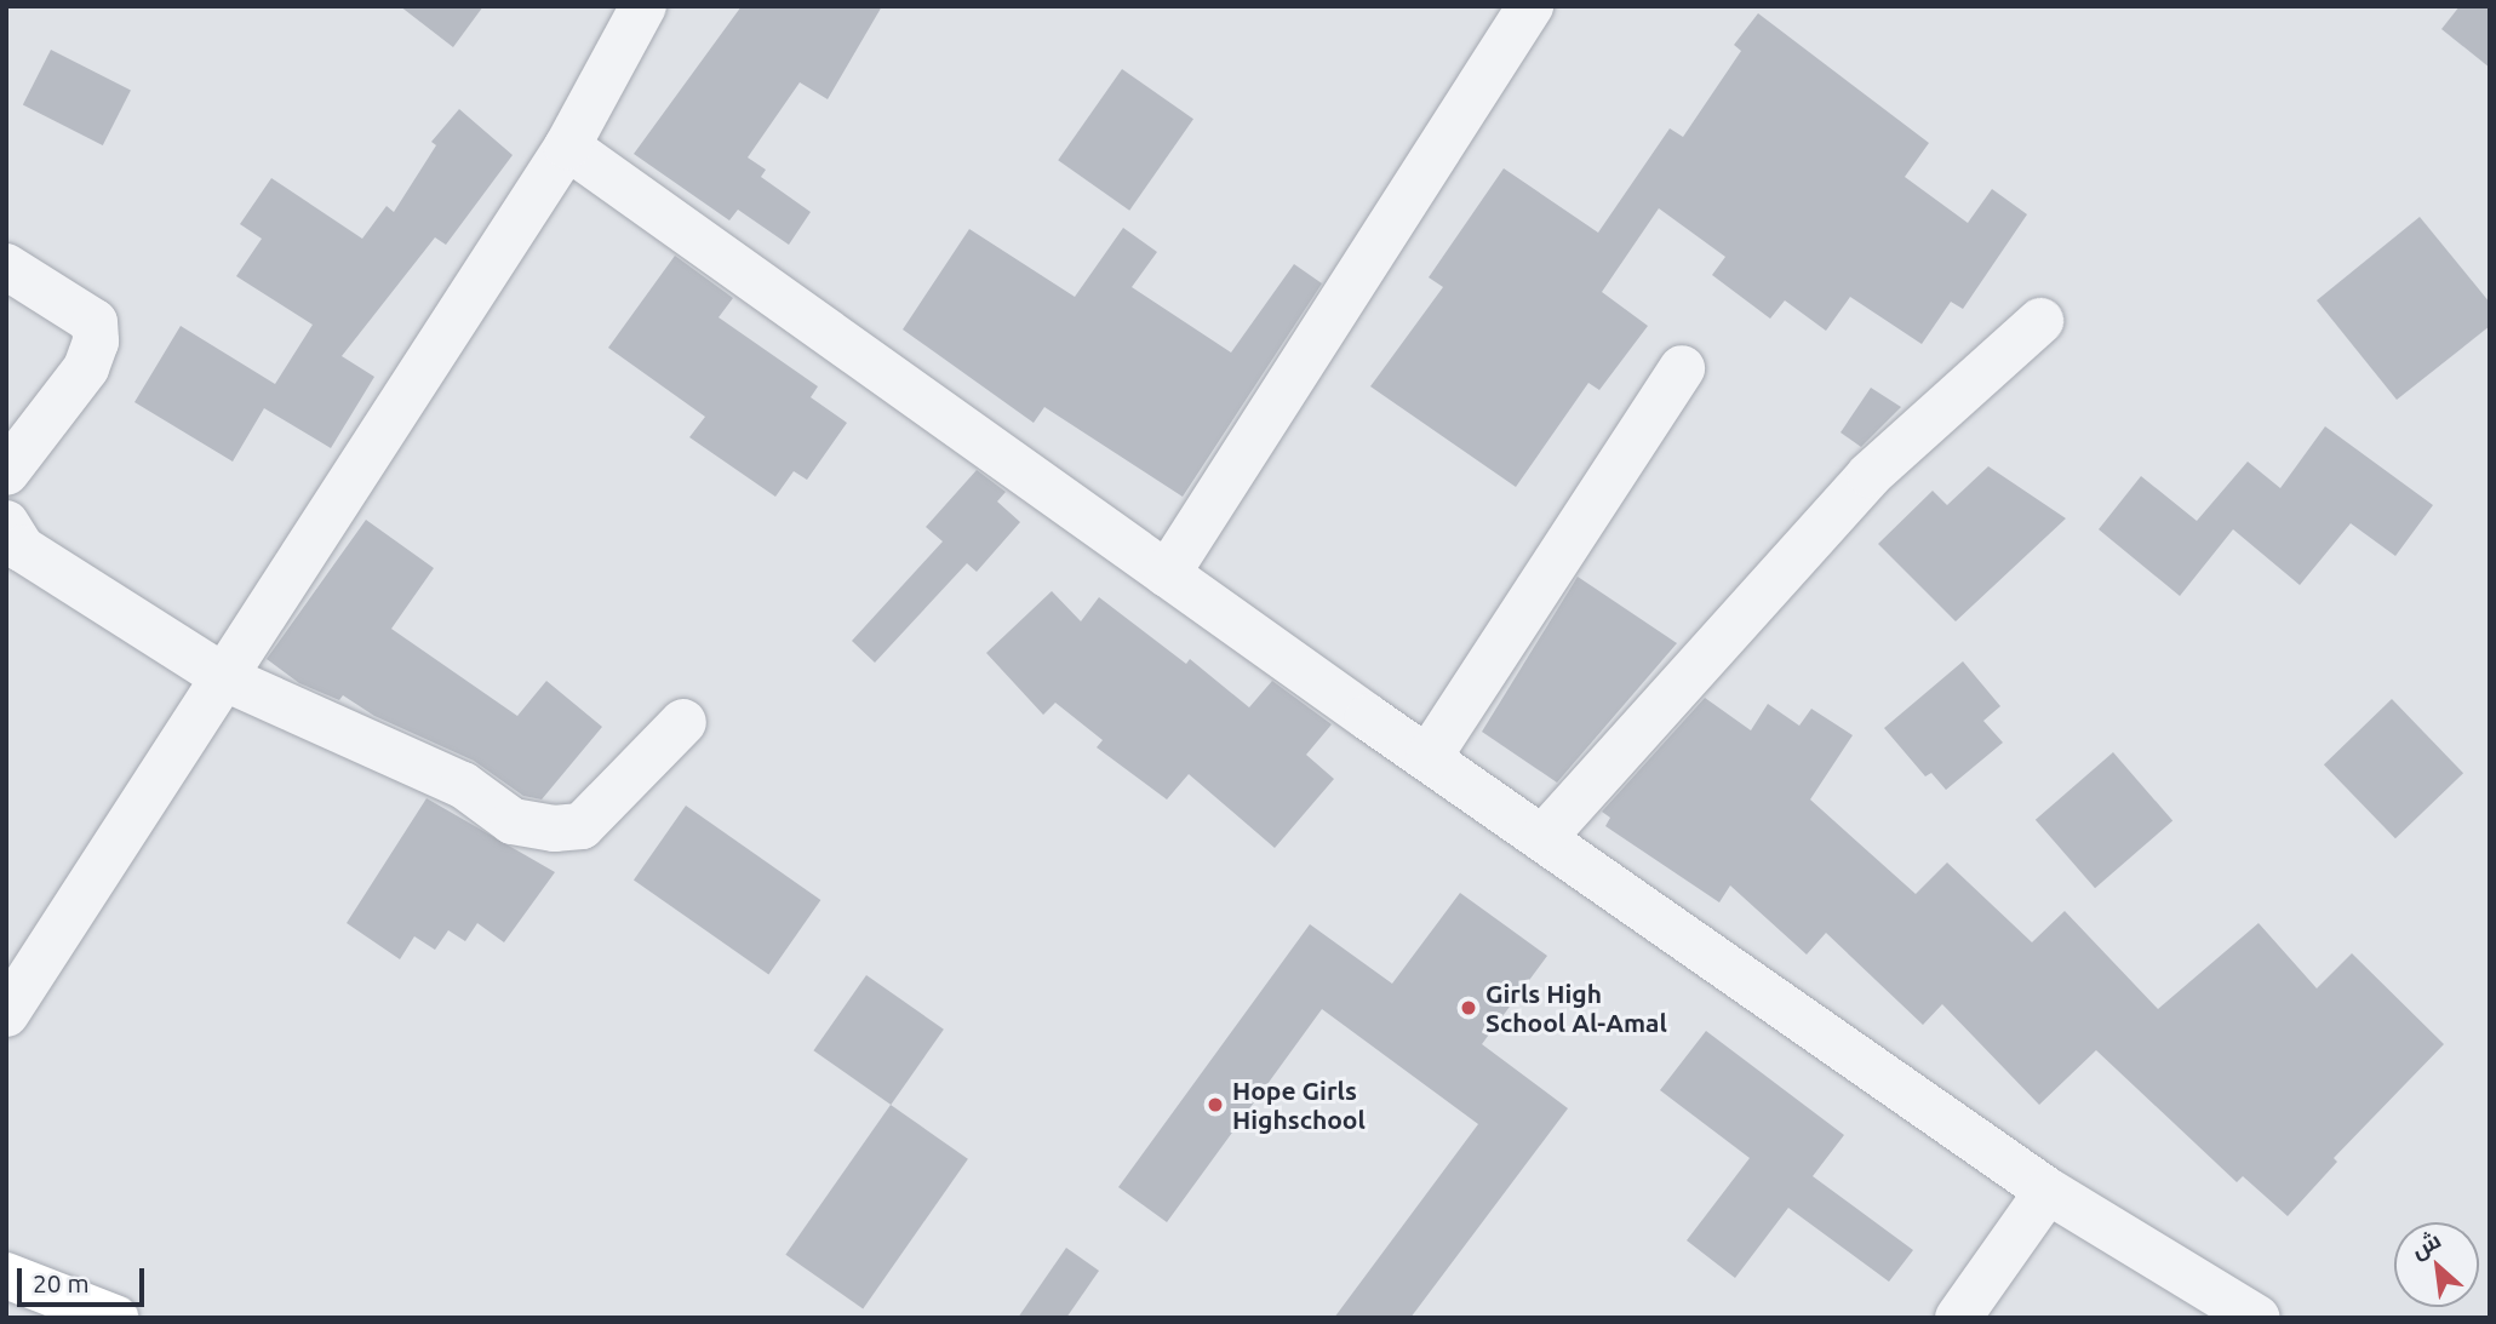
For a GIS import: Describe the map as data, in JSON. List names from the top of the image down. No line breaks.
{"places":["Girls High School Al-Amal","Hope Girls Highschool"],"scale_bar":"20 m","north":"top left"}
